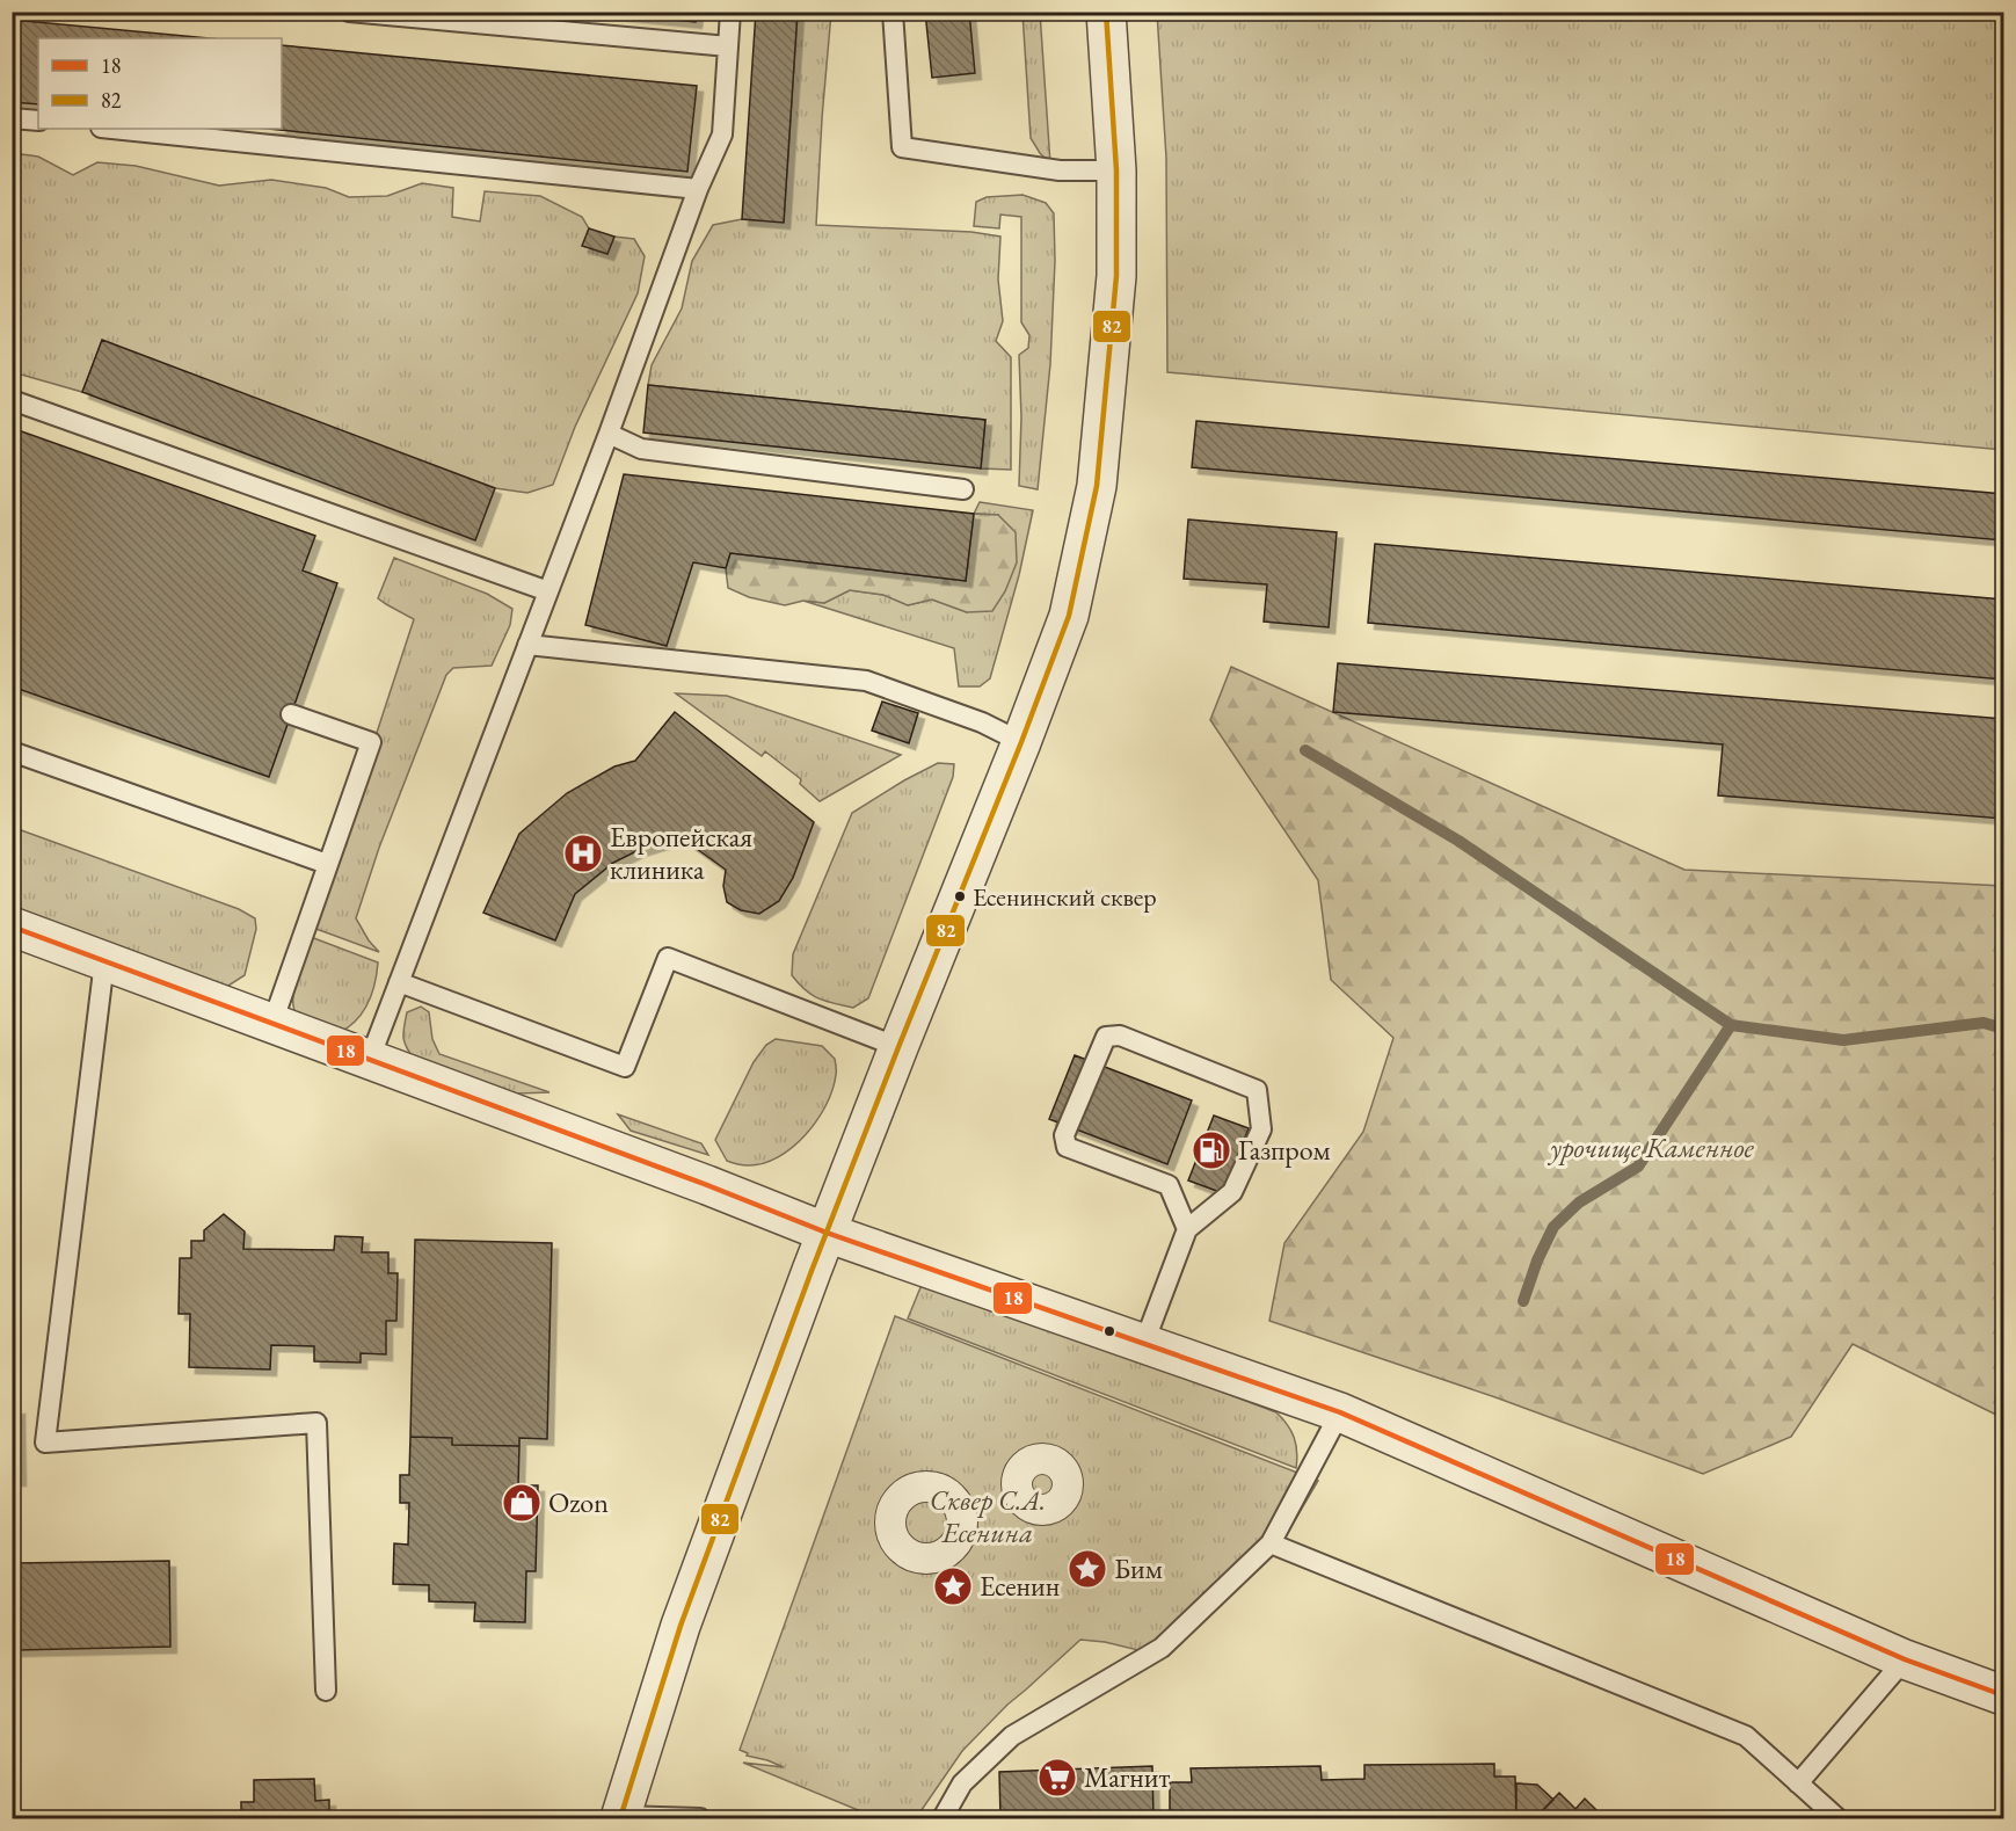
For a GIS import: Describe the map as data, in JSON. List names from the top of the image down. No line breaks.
{"parks":["урочище Каменное","Сквер С.А. Есенина"],"places":{"hospital":["Европейская клиника"],"other":["Есенинский сквер"],"fuel station":["Газпром"],"shop":["Ozon"],"place":["Бим","Есенин"],"supermarket":["Магнит"]},"lines":["transit line 82","transit line 18"],"legend":["18","82"]}
